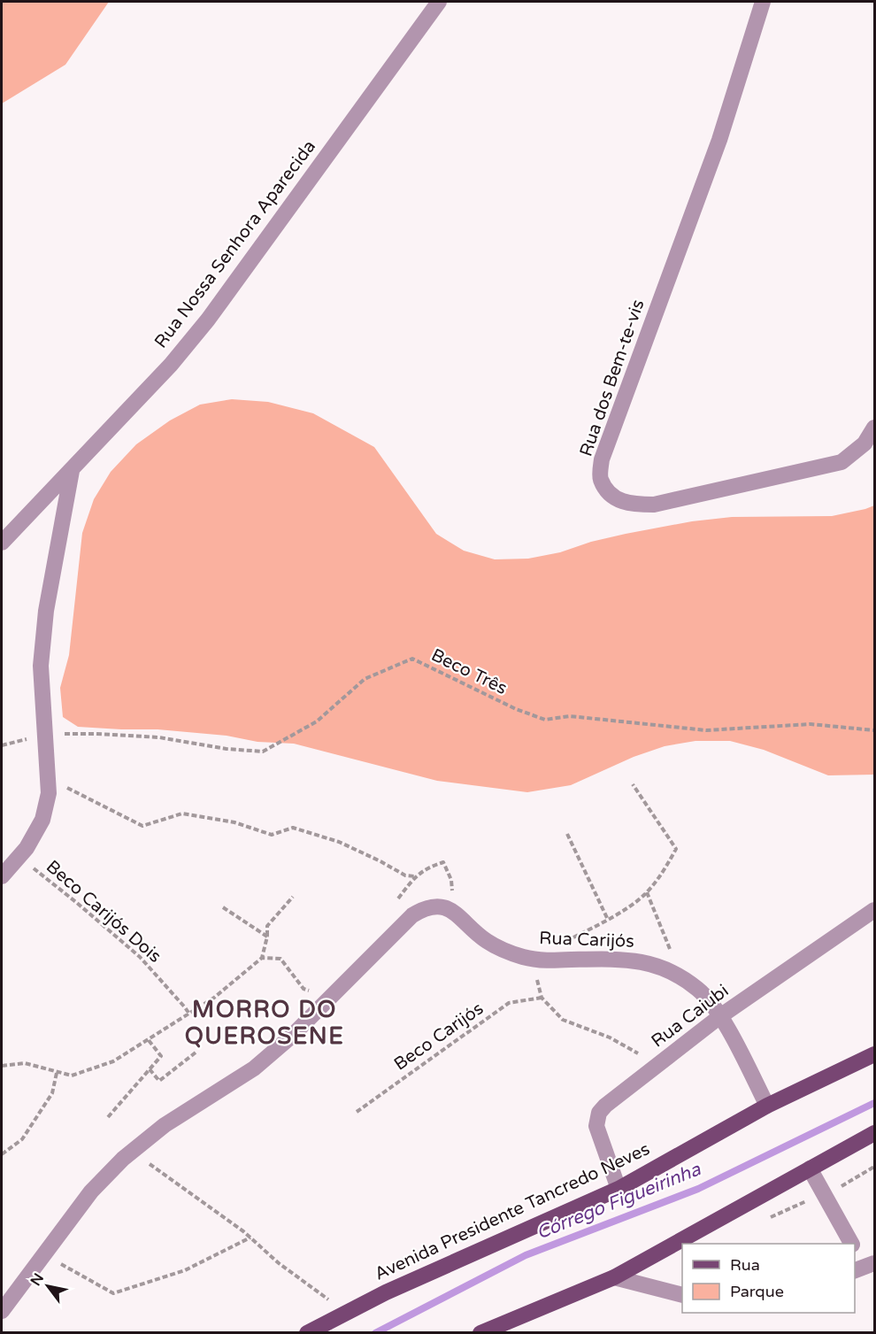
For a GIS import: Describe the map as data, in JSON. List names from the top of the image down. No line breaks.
{"streets":{"main road":["Avenida Presidente Tancredo Neves"],"street":["Rua Nossa Senhora Aparecida","Rua dos Bem-te-vis","Rua Carijós","Rua Caiubi"],"path":["Beco Três","Beco Carijós Dois","Beco Carijós"]},"crossings":[["Rua Carijós","Rua Caiubi"],["Rua Carijós","Avenida Presidente Tancredo Neves"],["Rua Caiubi","Avenida Presidente Tancredo Neves"]],"districts":["MORRO DO QUEROSENE"],"water":["Córrego Figueirinha"],"legend":["Rua","Parque"],"north":"top left"}
